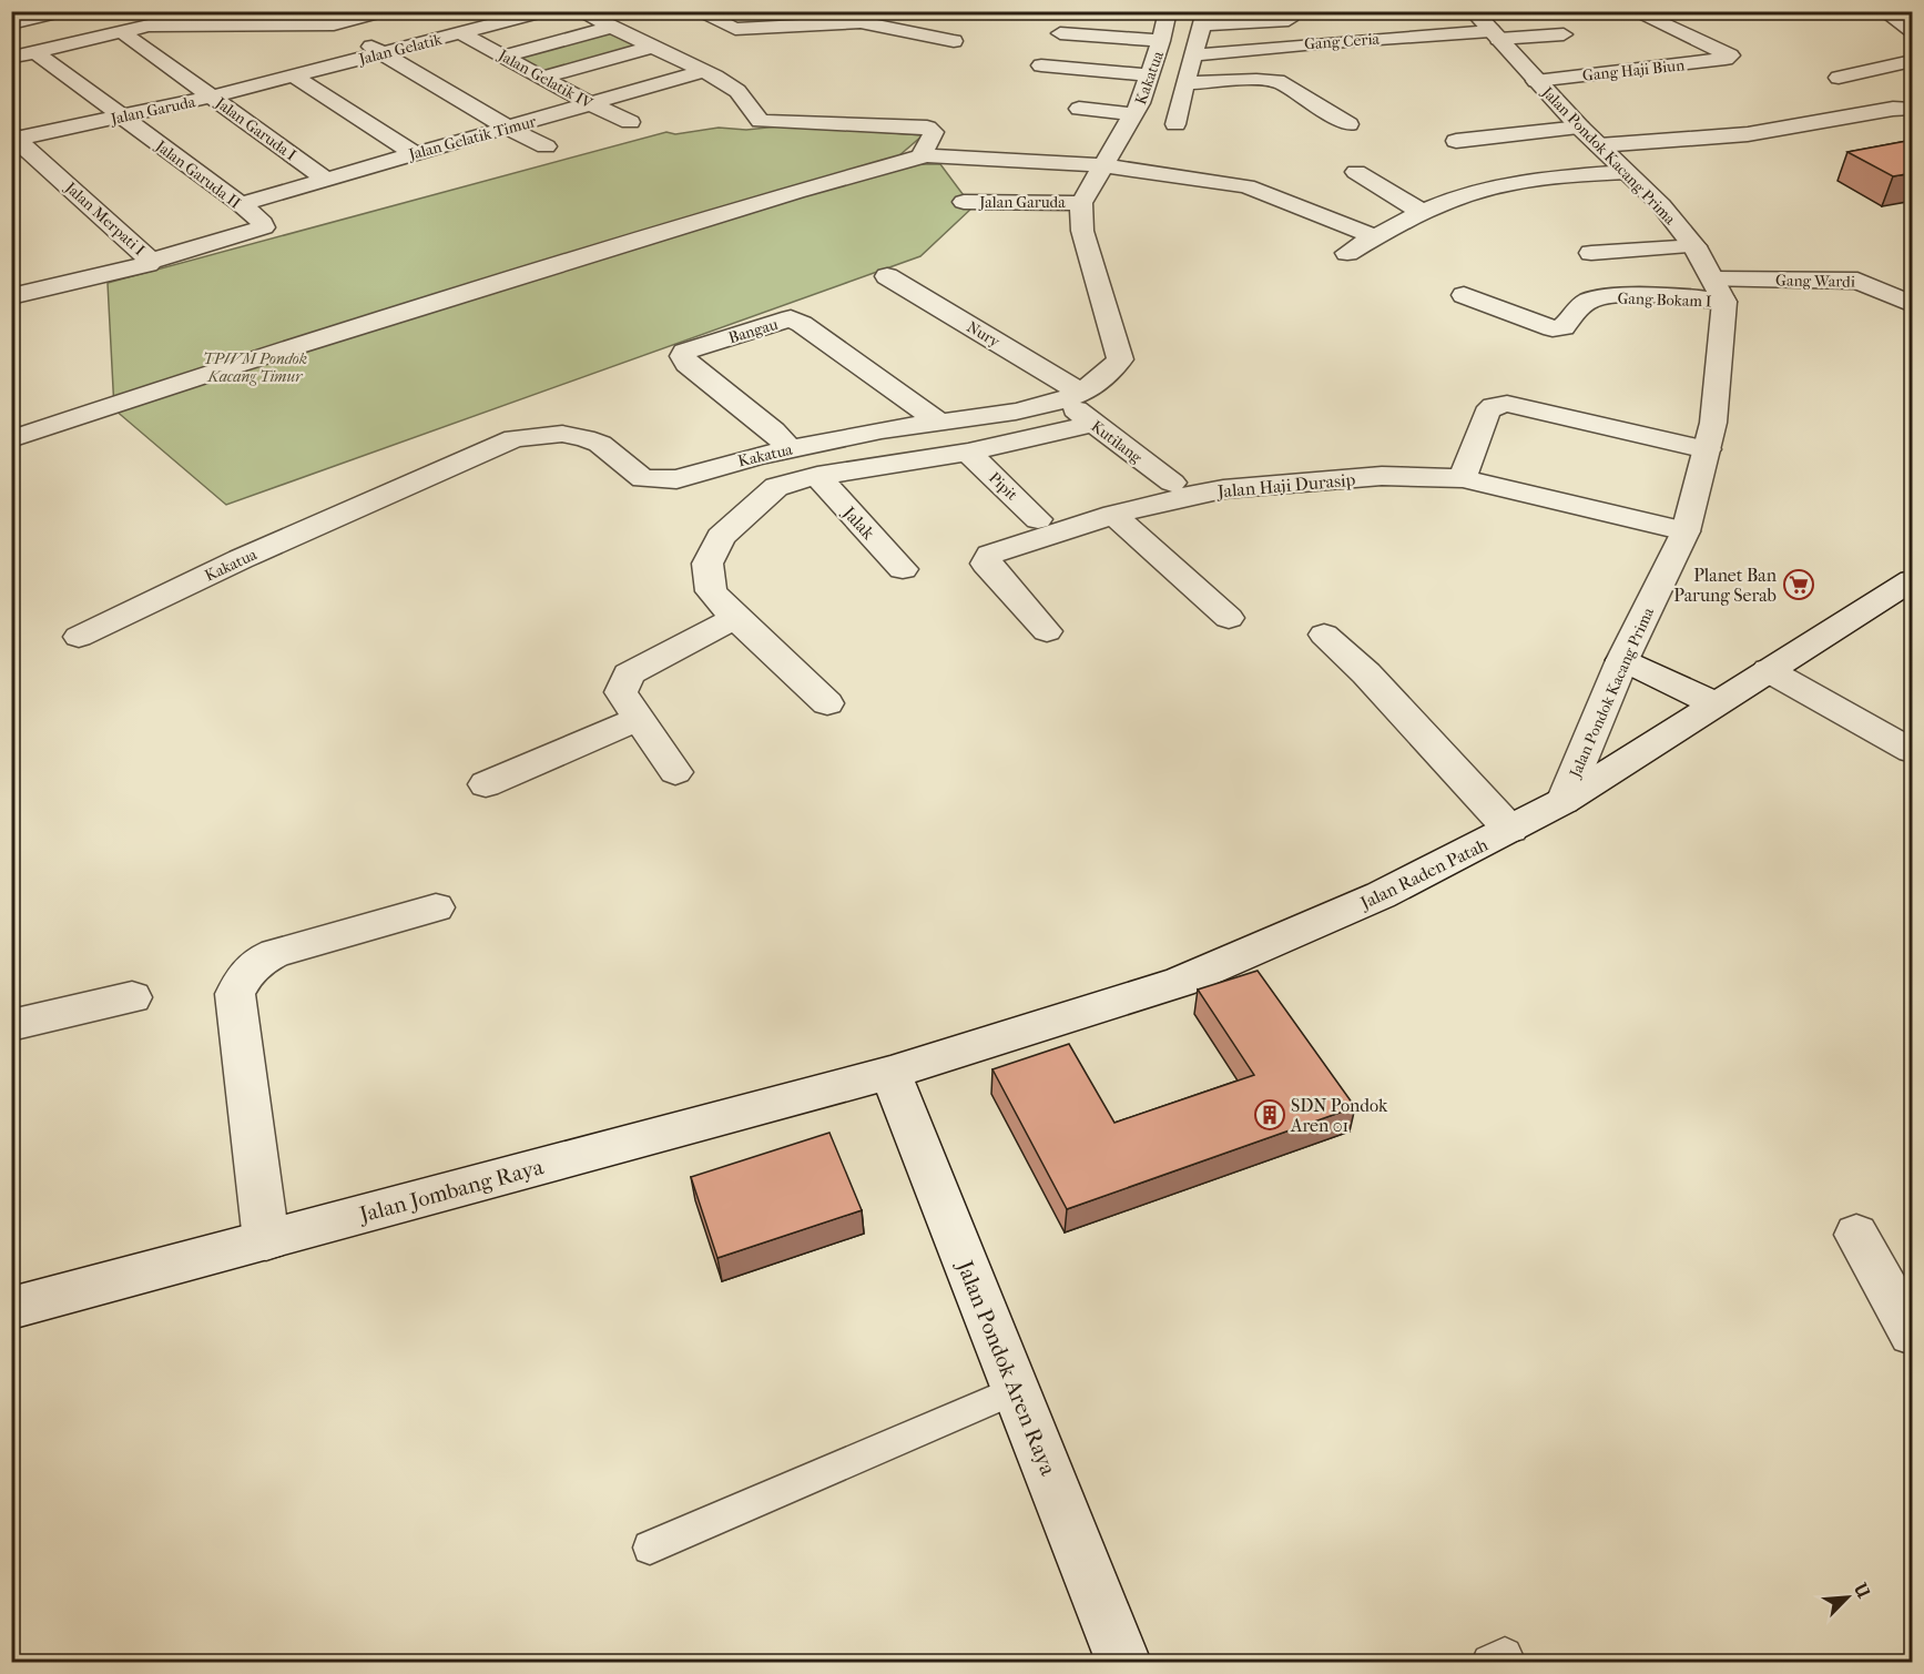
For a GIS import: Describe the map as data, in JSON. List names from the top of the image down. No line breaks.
{"streets":{"street":["Gang Ceria","Jalan Gelatik","Gang Haji Biun","Kakatua","Jalan Gelatik IV","Jalan Garuda","Jalan Garuda I","Jalan Gelatik Timur","Jalan Pondok Kacang Prima","Jalan Garuda II","Jalan Merpati I","Gang Wardi","Gang Bokam I","Bangau","Nury","Kutilang","Jalan Haji Durasip","Pipit","Jalak","Jalan Raden Patah","Jalan Jombang Raya","Jalan Pondok Aren Raya"]},"crossings":[["Gang Ceria","Jalan Pondok Kacang Prima"],["Jalan Gelatik","Jalan Gelatik IV"],["Jalan Gelatik","Jalan Garuda"],["Gang Haji Biun","Jalan Pondok Kacang Prima"],["Kakatua","Jalan Garuda"],["Kakatua","Bangau"],["Kakatua","Nury"],["Kakatua","Kutilang"],["Jalan Gelatik IV","Jalan Gelatik Timur"],["Jalan Garuda","Jalan Garuda I"],["Jalan Garuda","Jalan Garuda II"],["Jalan Garuda","Jalan Merpati I"],["Jalan Garuda I","Jalan Gelatik Timur"],["Jalan Gelatik Timur","Jalan Garuda II"],["Jalan Pondok Kacang Prima","Gang Wardi"],["Jalan Pondok Kacang Prima","Gang Bokam I"],["Jalan Pondok Kacang Prima","Jalan Haji Durasip"],["Jalan Pondok Kacang Prima","Jalan Raden Patah"],["Jalan Garuda II","Jalan Merpati I"],["Gang Wardi","Gang Bokam I"],["Nury","Kutilang"],["Jalan Raden Patah","Jalan Jombang Raya"],["Jalan Raden Patah","Jalan Pondok Aren Raya"],["Jalan Jombang Raya","Jalan Pondok Aren Raya"]],"parks":["TPWM Pondok Kacang Timur"],"places":{"supermarket":["Planet Ban Parung Serab"],"building":["SDN Pondok Aren 01"]},"north":"top right"}
